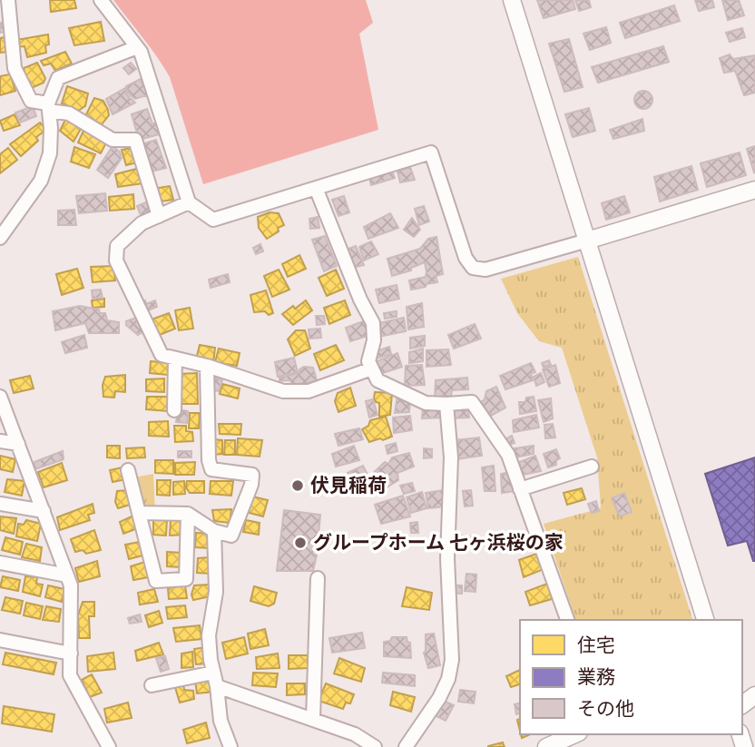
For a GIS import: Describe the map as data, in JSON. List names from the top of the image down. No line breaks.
{"places":["伏見稲荷","グループホーム 七ヶ浜桜の家"],"legend":["住宅","業務","その他"]}
